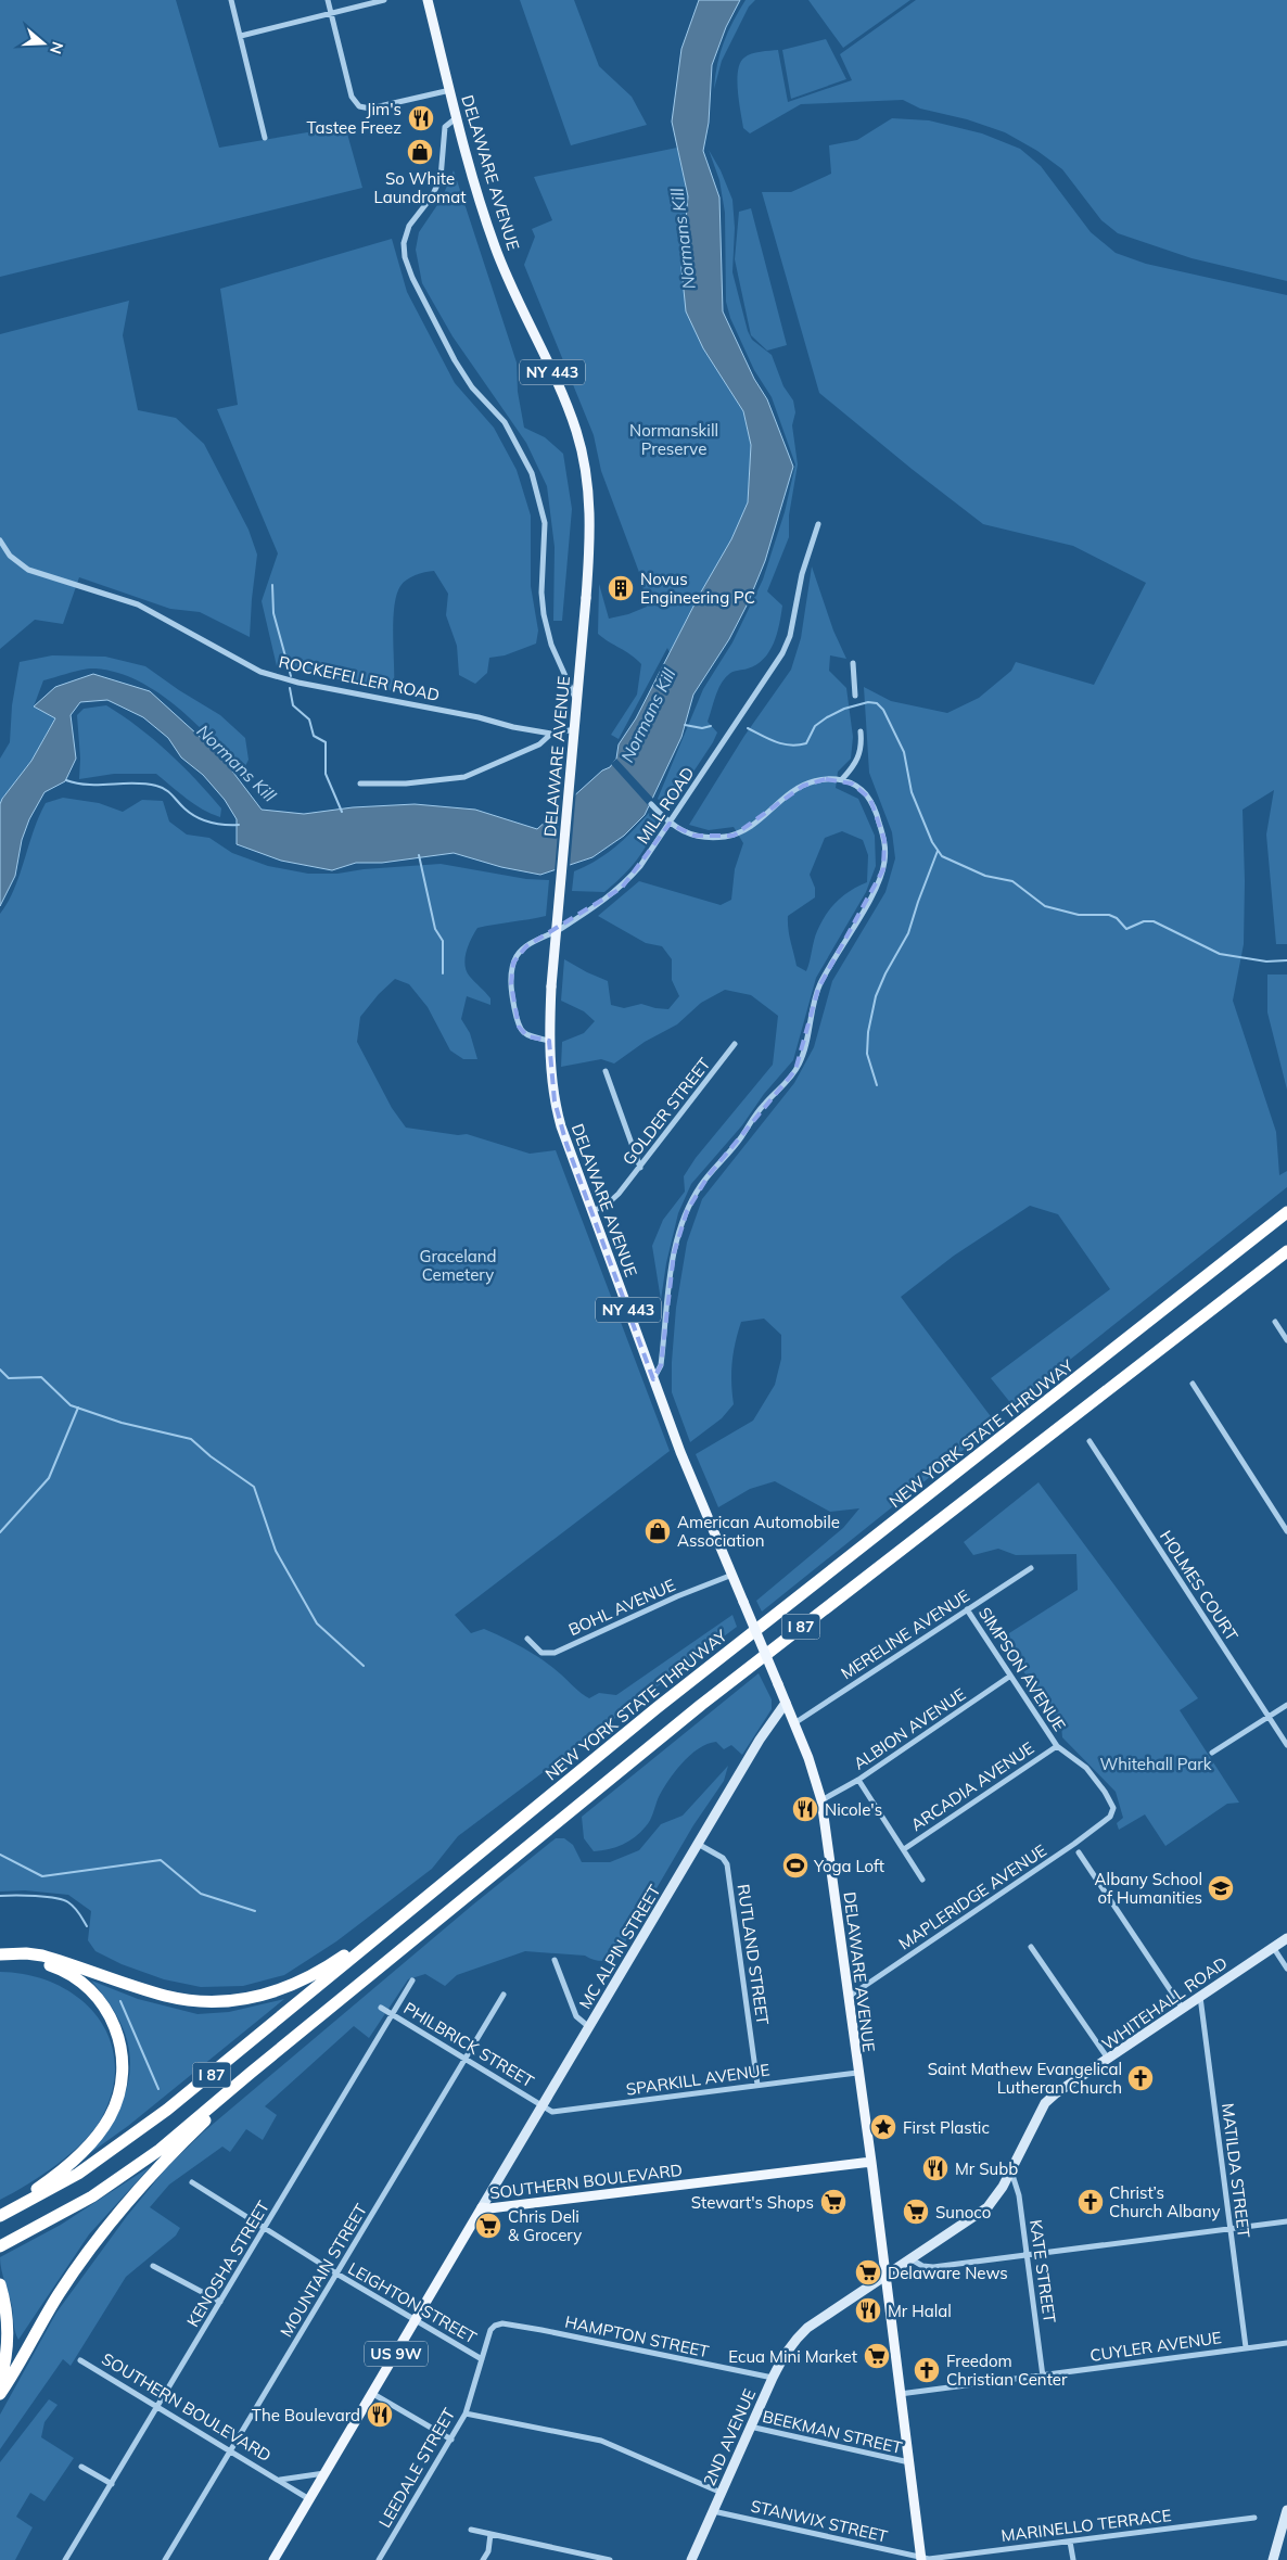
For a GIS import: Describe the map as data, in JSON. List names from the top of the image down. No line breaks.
{"streets":{"highway":["NEW YORK STATE THRUWAY","I 87"],"main road":["DELAWARE AVENUE","NY 443","SOUTHERN BOULEVARD","US 9W"],"street":["ROCKEFELLER ROAD","MILL ROAD","GOLDER STREET","HOLMES COURT","BOHL AVENUE","MERELINE AVENUE","SIMPSON AVENUE","ALBION AVENUE","ARCADIA AVENUE","MAPLERIDGE AVENUE","MC ALPIN STREET","RUTLAND STREET","WHITEHALL ROAD","PHILBRICK STREET","SPARKILL AVENUE","MATILDA STREET","KENOSHA STREET","MOUNTAIN STREET","KATE STREET","LEIGHTON STREET","HAMPTON STREET","CUYLER AVENUE","BEEKMAN STREET","2ND AVENUE","LEEDALE STREET","STANWIX STREET","MARINELLO TERRACE"]},"crossings":[["DELAWARE AVENUE","ROCKEFELLER ROAD"],["DELAWARE AVENUE","MILL ROAD"],["DELAWARE AVENUE","GOLDER STREET"],["DELAWARE AVENUE","BOHL AVENUE"],["DELAWARE AVENUE","MERELINE AVENUE"],["DELAWARE AVENUE","ALBION AVENUE"],["DELAWARE AVENUE","MAPLERIDGE AVENUE"],["DELAWARE AVENUE","MC ALPIN STREET"],["DELAWARE AVENUE","WHITEHALL ROAD"],["DELAWARE AVENUE","SPARKILL AVENUE"],["DELAWARE AVENUE","SOUTHERN BOULEVARD"],["DELAWARE AVENUE","CUYLER AVENUE"],["DELAWARE AVENUE","BEEKMAN STREET"],["DELAWARE AVENUE","2ND AVENUE"],["DELAWARE AVENUE","STANWIX STREET"],["DELAWARE AVENUE","MARINELLO TERRACE"],["MERELINE AVENUE","SIMPSON AVENUE"],["SIMPSON AVENUE","ALBION AVENUE"],["SIMPSON AVENUE","ARCADIA AVENUE"],["SIMPSON AVENUE","MAPLERIDGE AVENUE"],["MC ALPIN STREET","RUTLAND STREET"],["MC ALPIN STREET","PHILBRICK STREET"],["MC ALPIN STREET","SPARKILL AVENUE"],["MC ALPIN STREET","SOUTHERN BOULEVARD"],["RUTLAND STREET","SPARKILL AVENUE"],["WHITEHALL ROAD","MATILDA STREET"],["WHITEHALL ROAD","KATE STREET"],["WHITEHALL ROAD","2ND AVENUE"],["PHILBRICK STREET","SPARKILL AVENUE"],["PHILBRICK STREET","KENOSHA STREET"],["PHILBRICK STREET","MOUNTAIN STREET"],["MATILDA STREET","CUYLER AVENUE"],["SOUTHERN BOULEVARD","KENOSHA STREET"],["SOUTHERN BOULEVARD","MOUNTAIN STREET"],["SOUTHERN BOULEVARD","LEIGHTON STREET"],["SOUTHERN BOULEVARD","US 9W"],["KENOSHA STREET","LEIGHTON STREET"],["MOUNTAIN STREET","LEIGHTON STREET"],["KATE STREET","CUYLER AVENUE"],["LEIGHTON STREET","LEEDALE STREET"],["HAMPTON STREET","2ND AVENUE"],["HAMPTON STREET","LEEDALE STREET"],["BEEKMAN STREET","2ND AVENUE"],["2ND AVENUE","STANWIX STREET"],["STANWIX STREET","MARINELLO TERRACE"]],"water":["Normans Kill"],"parks":["Normanskill Preserve","Graceland Cemetery","Whitehall Park"],"places":{"restaurant":["Jim's Tastee Freez","Nicole's","Mr Subb","Mr Halal","The Boulevard"],"shop":["So White Laundromat","American Automobile Association"],"building":["Novus Engineering PC"],"sports":["Yoga Loft"],"school or university":["Albany School of Humanities"],"church":["Saint Mathew Evangelical Lutheran Church","Christ’s Church Albany","Freedom Christian Center"],"place":["First Plastic"],"supermarket":["Stewart's Shops","Sunoco","Chris Deli & Grocery","Delaware News","Ecua Mini Market"]},"north":"right"}
